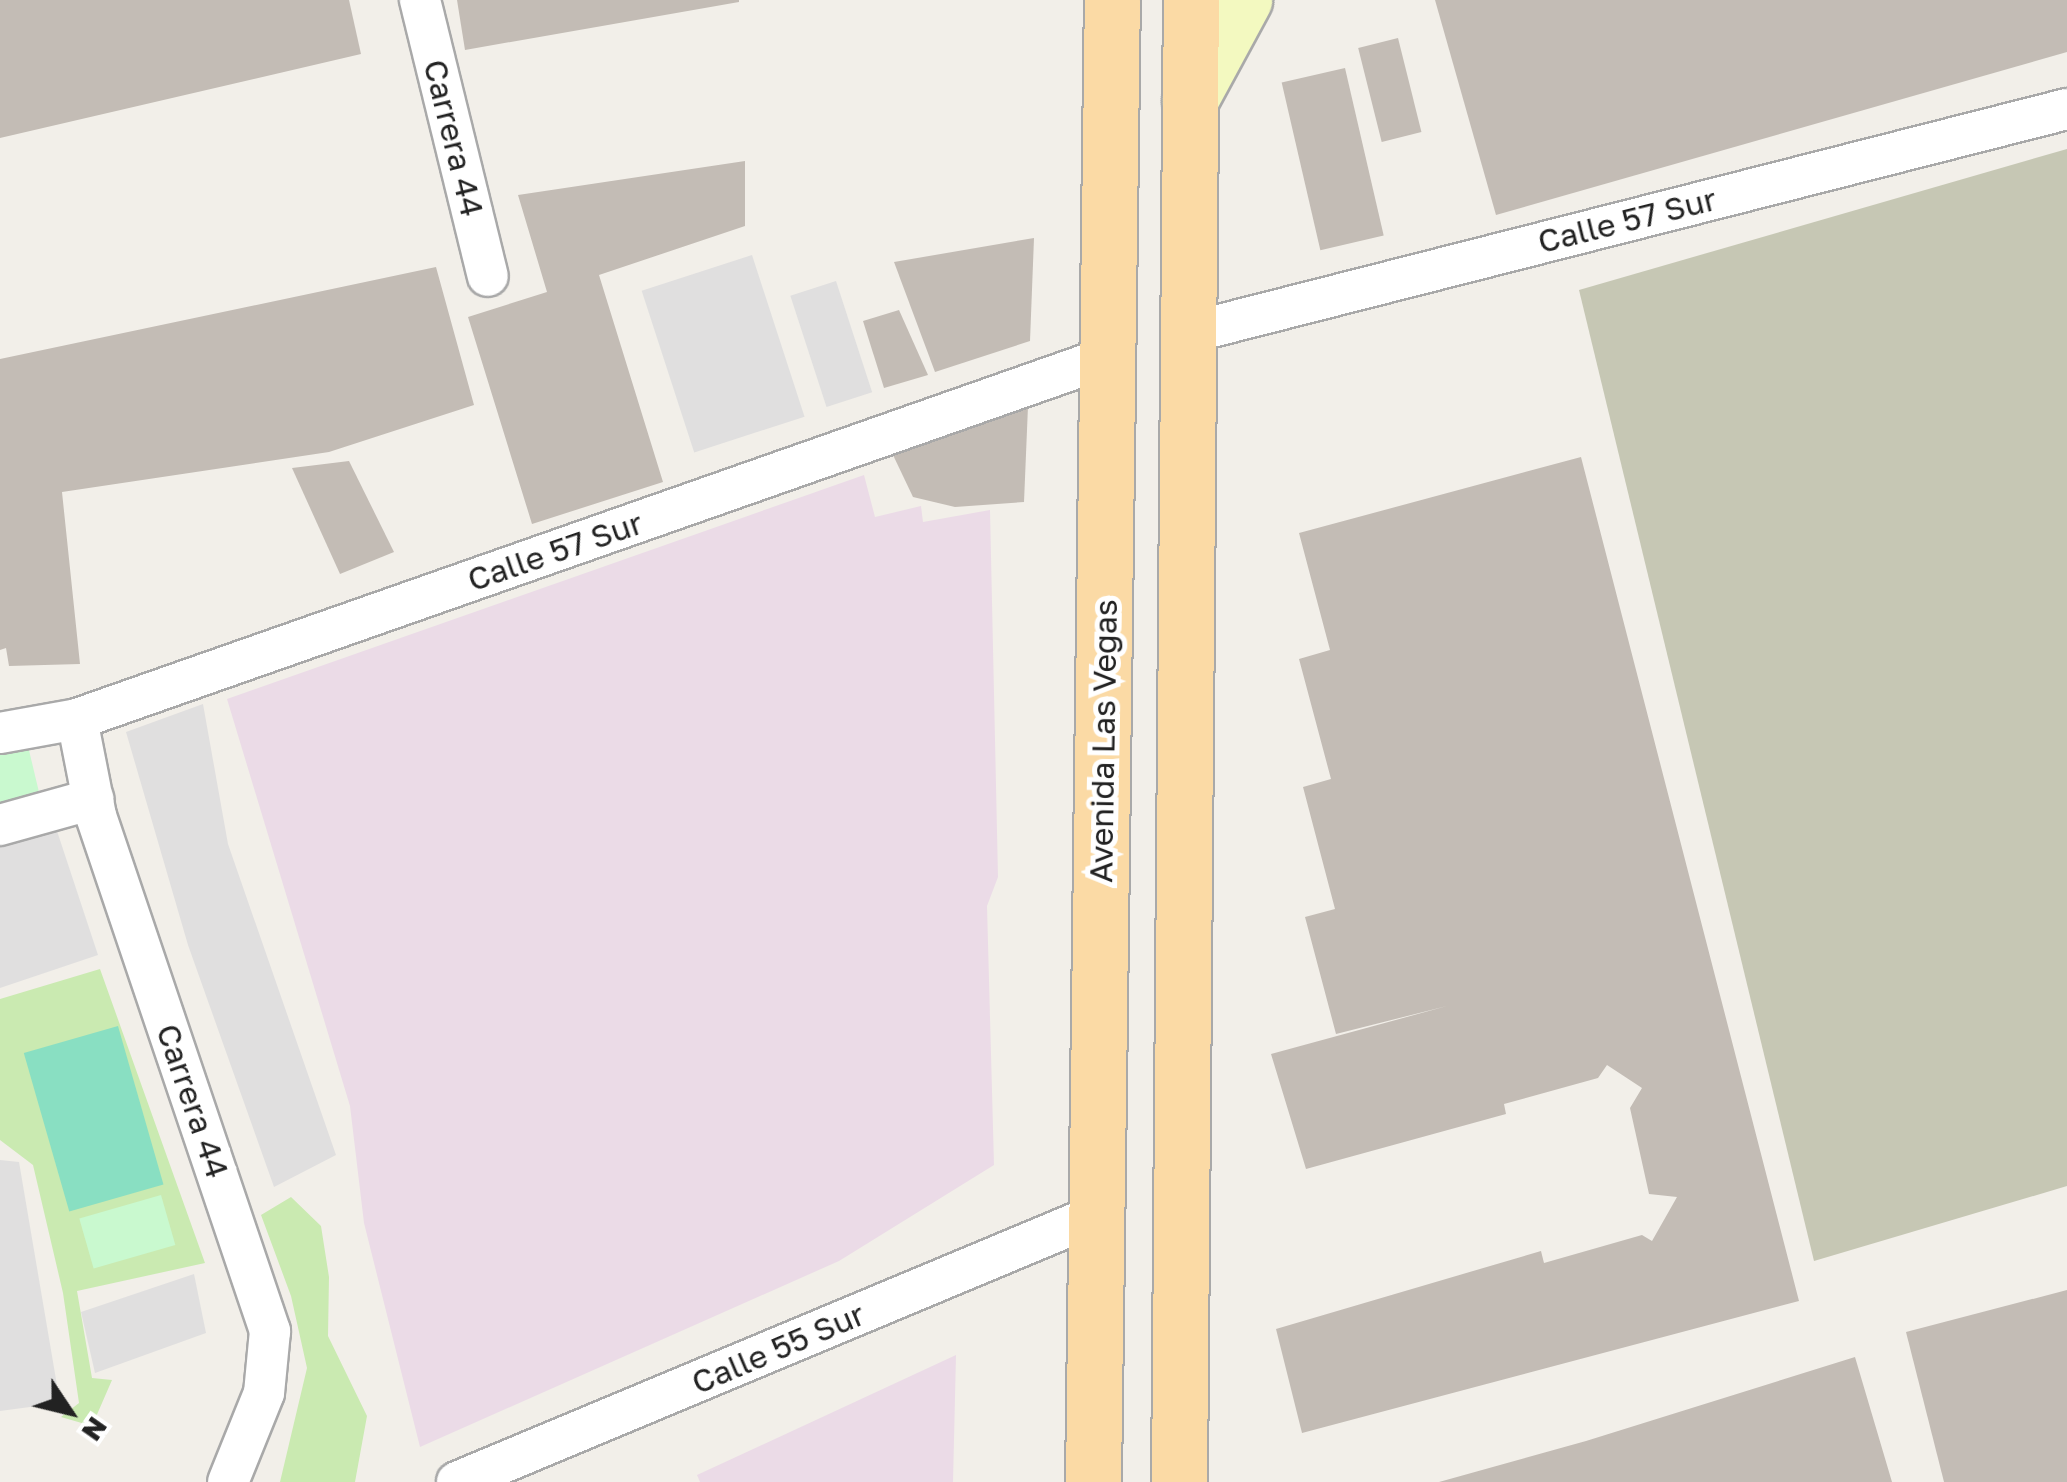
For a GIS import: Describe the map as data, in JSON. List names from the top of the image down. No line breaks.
{"streets":{"main road":["Avenida Las Vegas"],"street":["Carrera 44","Calle 57 Sur","Calle 55 Sur"]},"crossings":[["Carrera 44","Calle 57 Sur"],["Calle 57 Sur","Avenida Las Vegas"],["Avenida Las Vegas","Calle 55 Sur"]],"north":"bottom right"}
